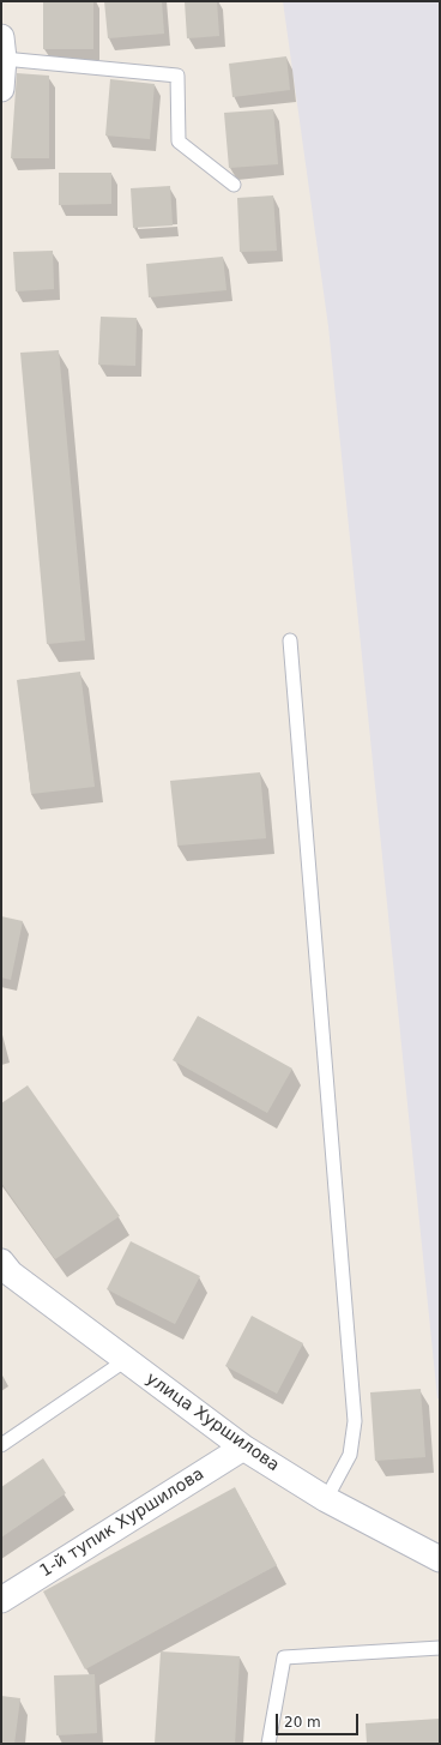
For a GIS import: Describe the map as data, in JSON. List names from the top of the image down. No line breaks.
{"streets":{"street":["улица Хуршилова","1-й тупик Хуршилова"]},"crossings":[["улица Хуршилова","1-й тупик Хуршилова"]],"scale_bar":"20 m"}
